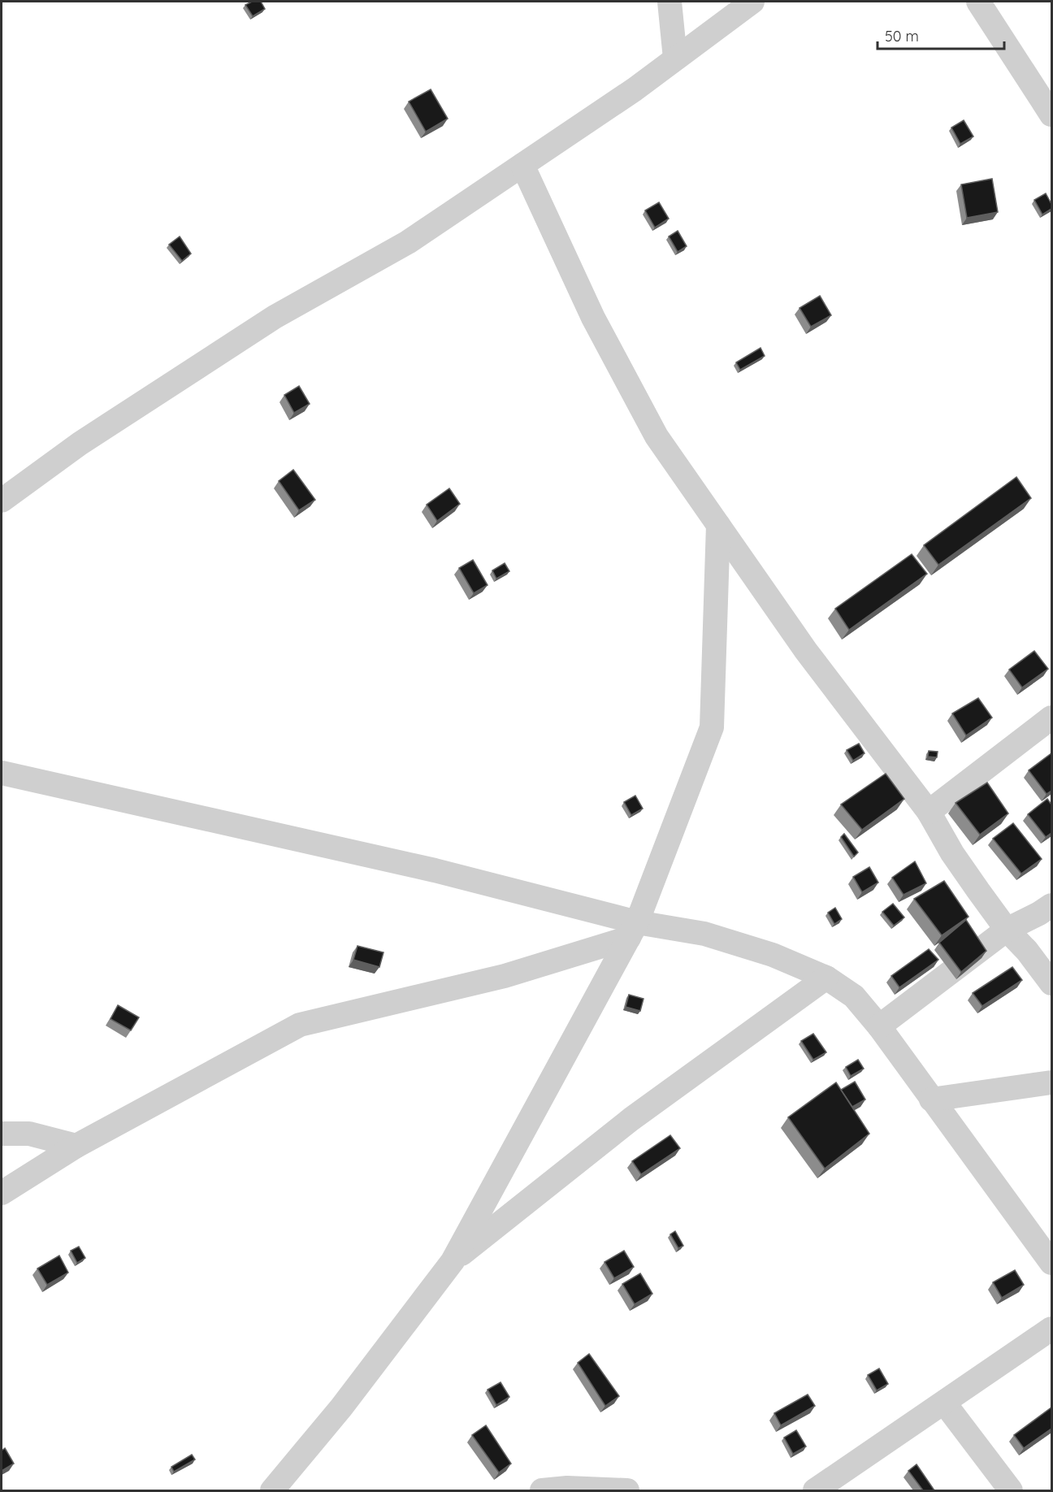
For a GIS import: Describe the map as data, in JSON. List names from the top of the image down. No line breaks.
{"scale_bar":"50 m"}
